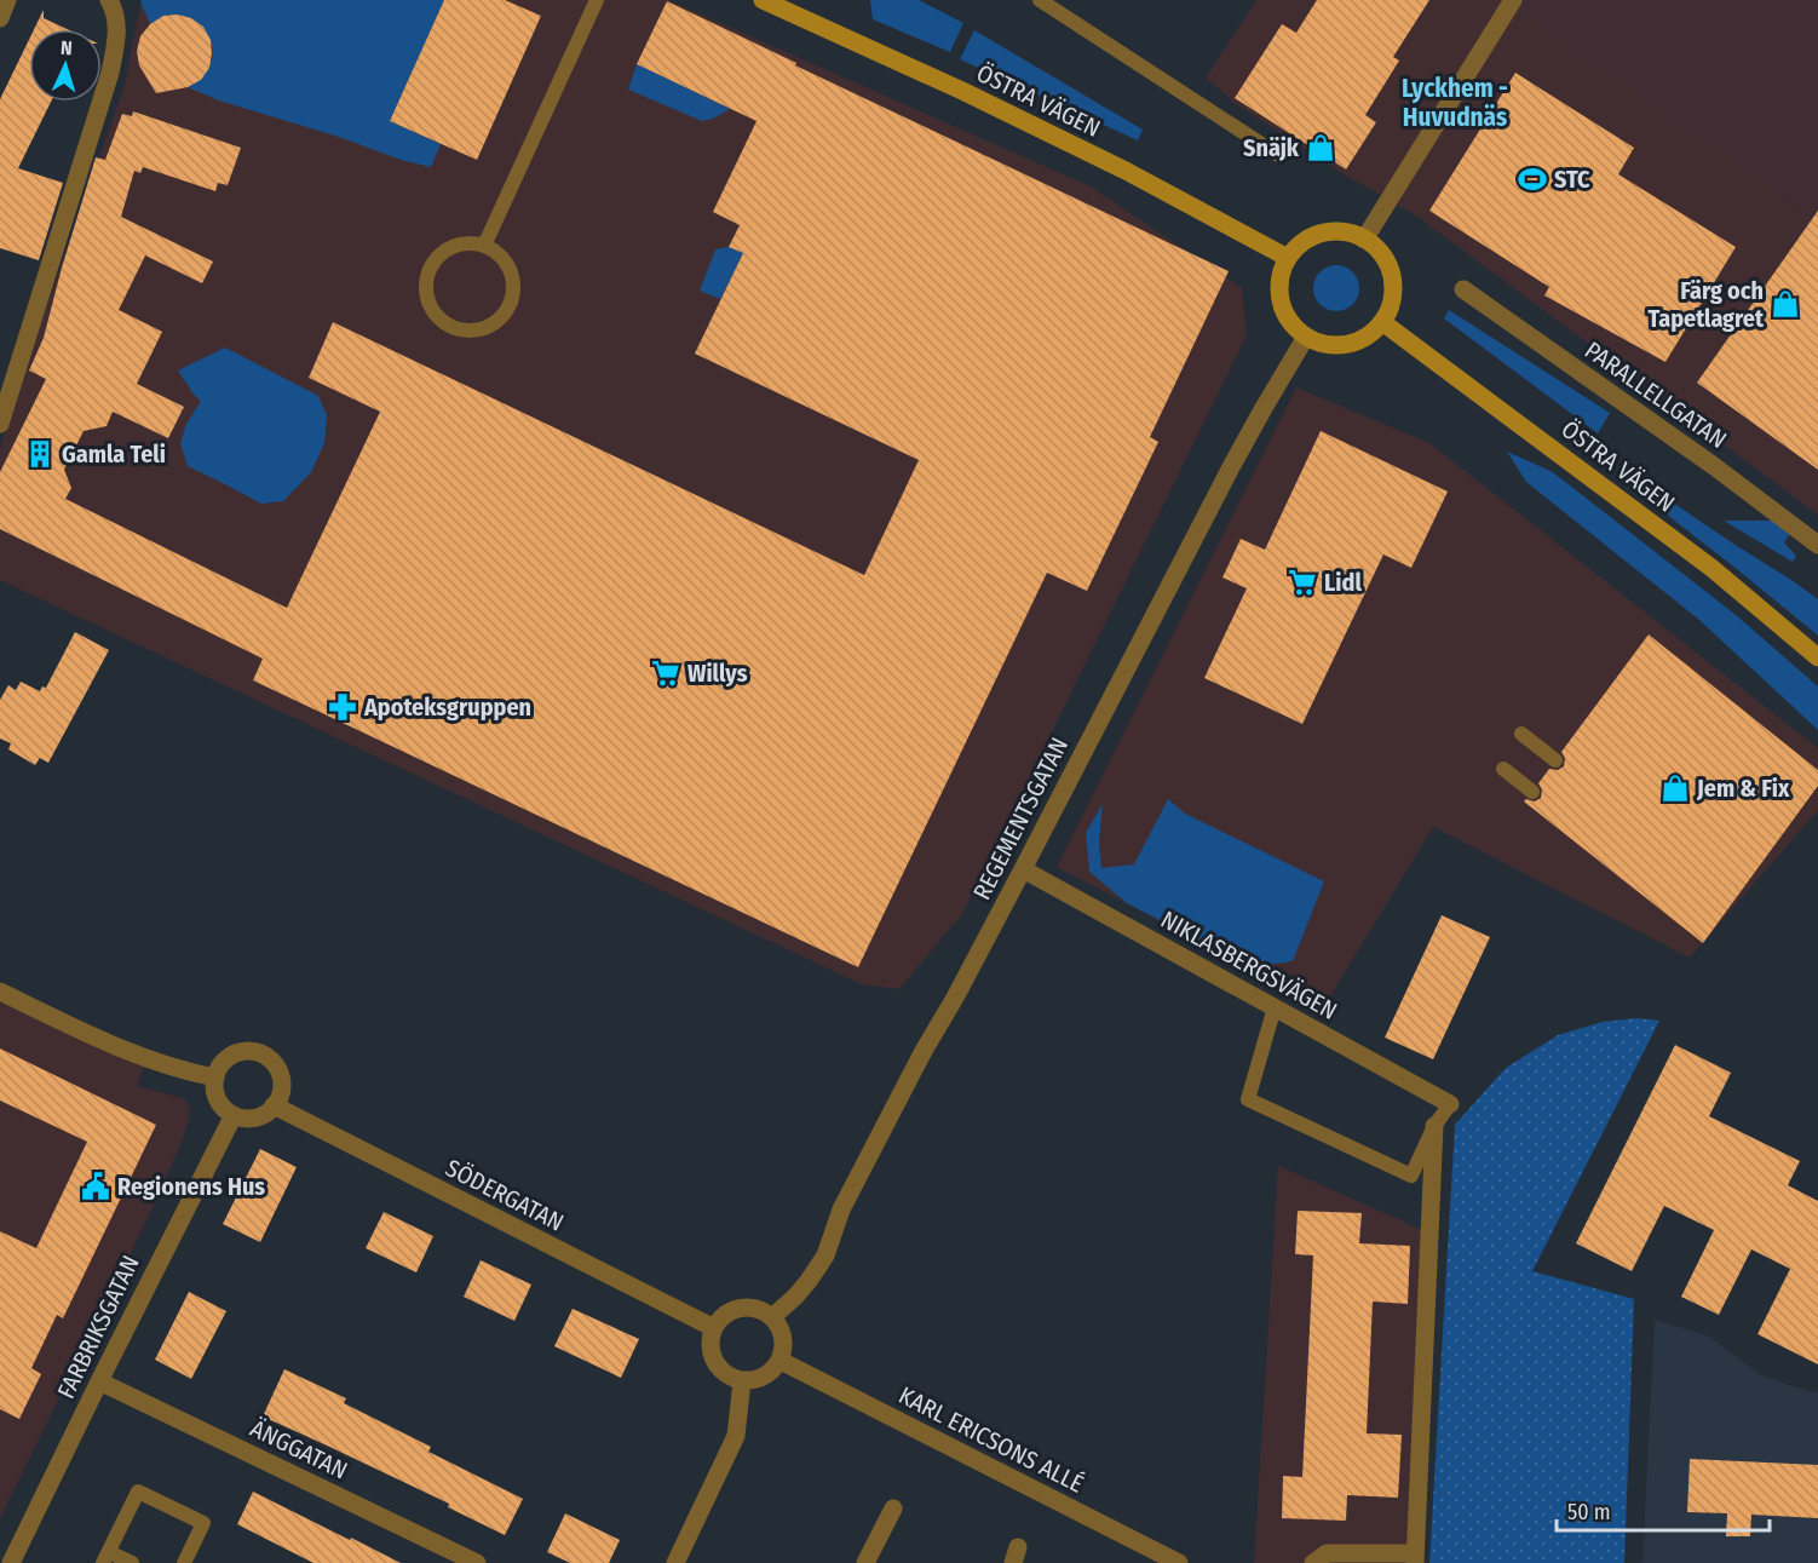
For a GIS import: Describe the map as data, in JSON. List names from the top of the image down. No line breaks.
{"streets":{"street":["ÖSTRA VÄGEN","PARALLELLGATAN","REGEMENTSGATAN","NIKLASBERGSVÄGEN","SÖDERGATAN","FARBRIKSGATAN","KARL ERICSONS ALLÉ","ÄNGGATAN"]},"crossings":[["ÖSTRA VÄGEN","REGEMENTSGATAN"],["REGEMENTSGATAN","NIKLASBERGSVÄGEN"],["REGEMENTSGATAN","SÖDERGATAN"],["REGEMENTSGATAN","KARL ERICSONS ALLÉ"],["SÖDERGATAN","FARBRIKSGATAN"],["SÖDERGATAN","KARL ERICSONS ALLÉ"],["FARBRIKSGATAN","ÄNGGATAN"]],"districts":["Lyckhem - Huvudnäs"],"places":{"shop":["Snäjk","Färg och Tapetlagret","Jem & Fix"],"sports":["STC"],"building":["Gamla Teli"],"supermarket":["Lidl","Willys"],"pharmacy":["Apoteksgruppen"],"public building":["Regionens Hus"]},"scale_bar":"50 m","north":"top"}
